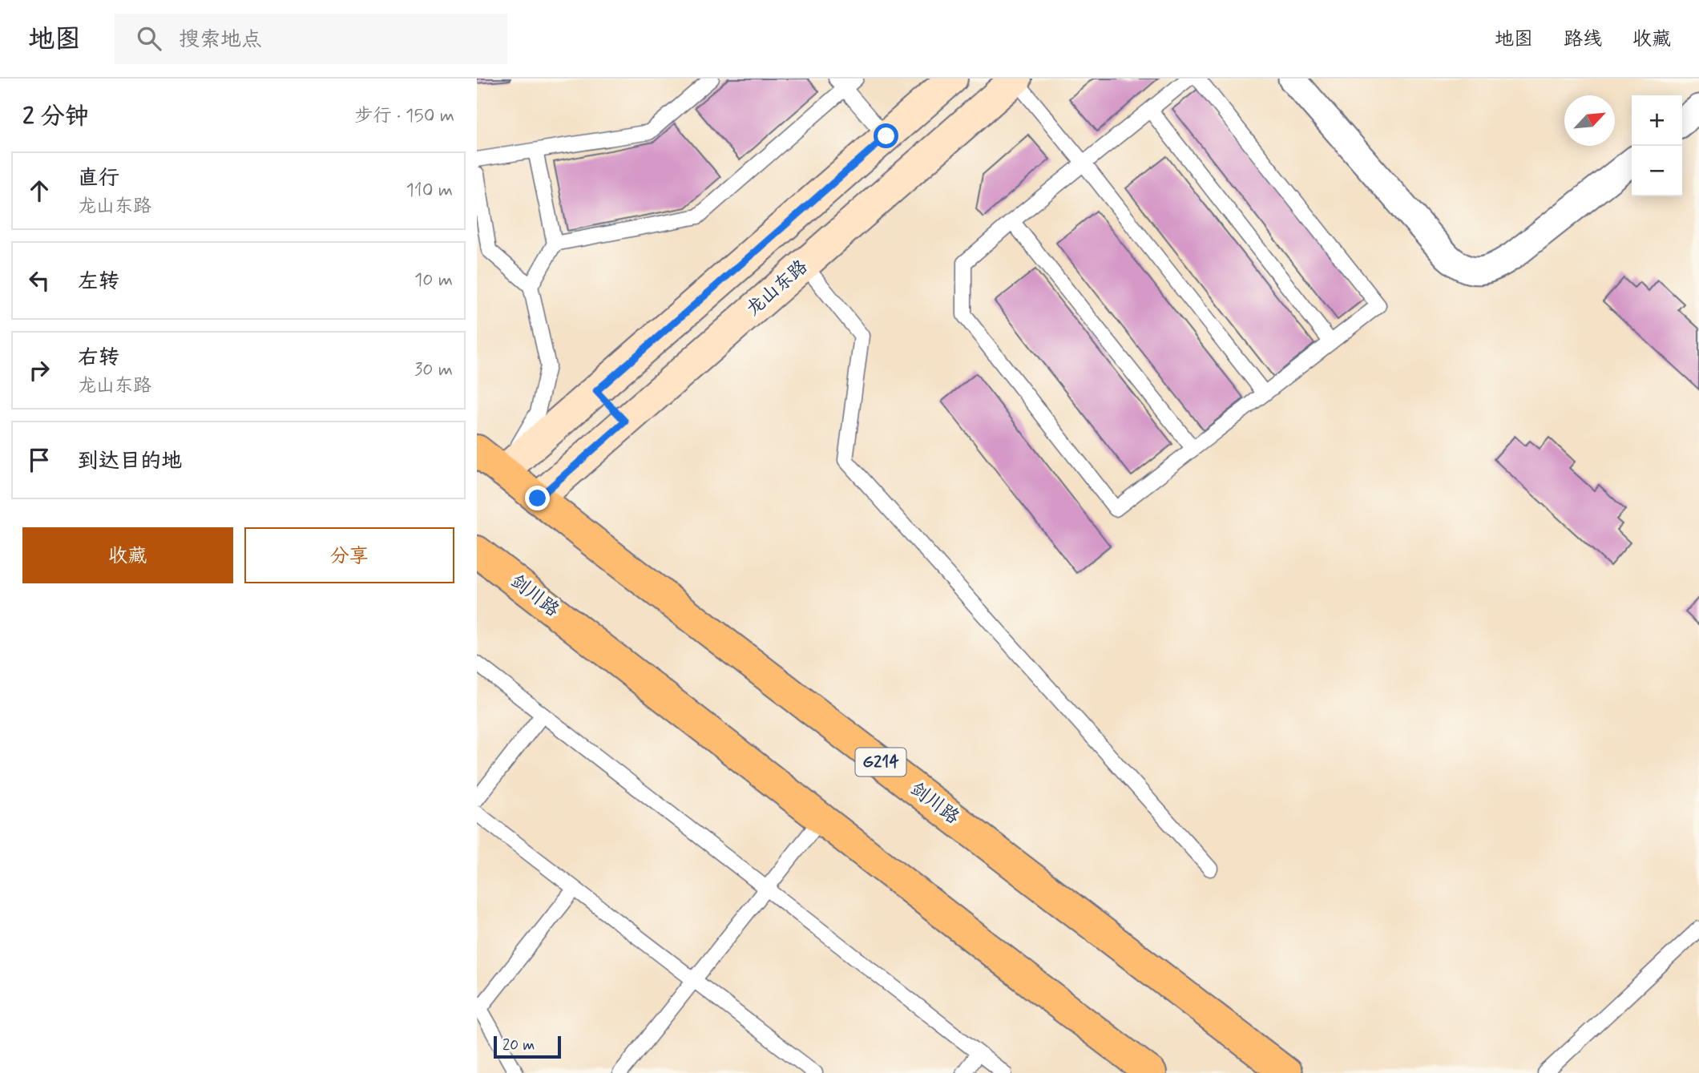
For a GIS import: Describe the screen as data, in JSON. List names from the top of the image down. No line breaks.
{"streets":{"highway":["剑川路","G214"],"street":["龙山东路"]},"crossings":[["龙山东路","剑川路"]],"scale_bar":"20 m","north":"top right","page":{"header":"地图","search":"搜索地点","nav":["地图","路线","收藏"],"heading":["2 分钟","步行 · 150 m"],"map_buttons":["+","−"],"list":[["直行","龙山东路","110 m"],["左转","10 m"],["右转","龙山东路","30 m"],"到达目的地"],"buttons":["收藏","分享"],"scale":"20 m"}}
